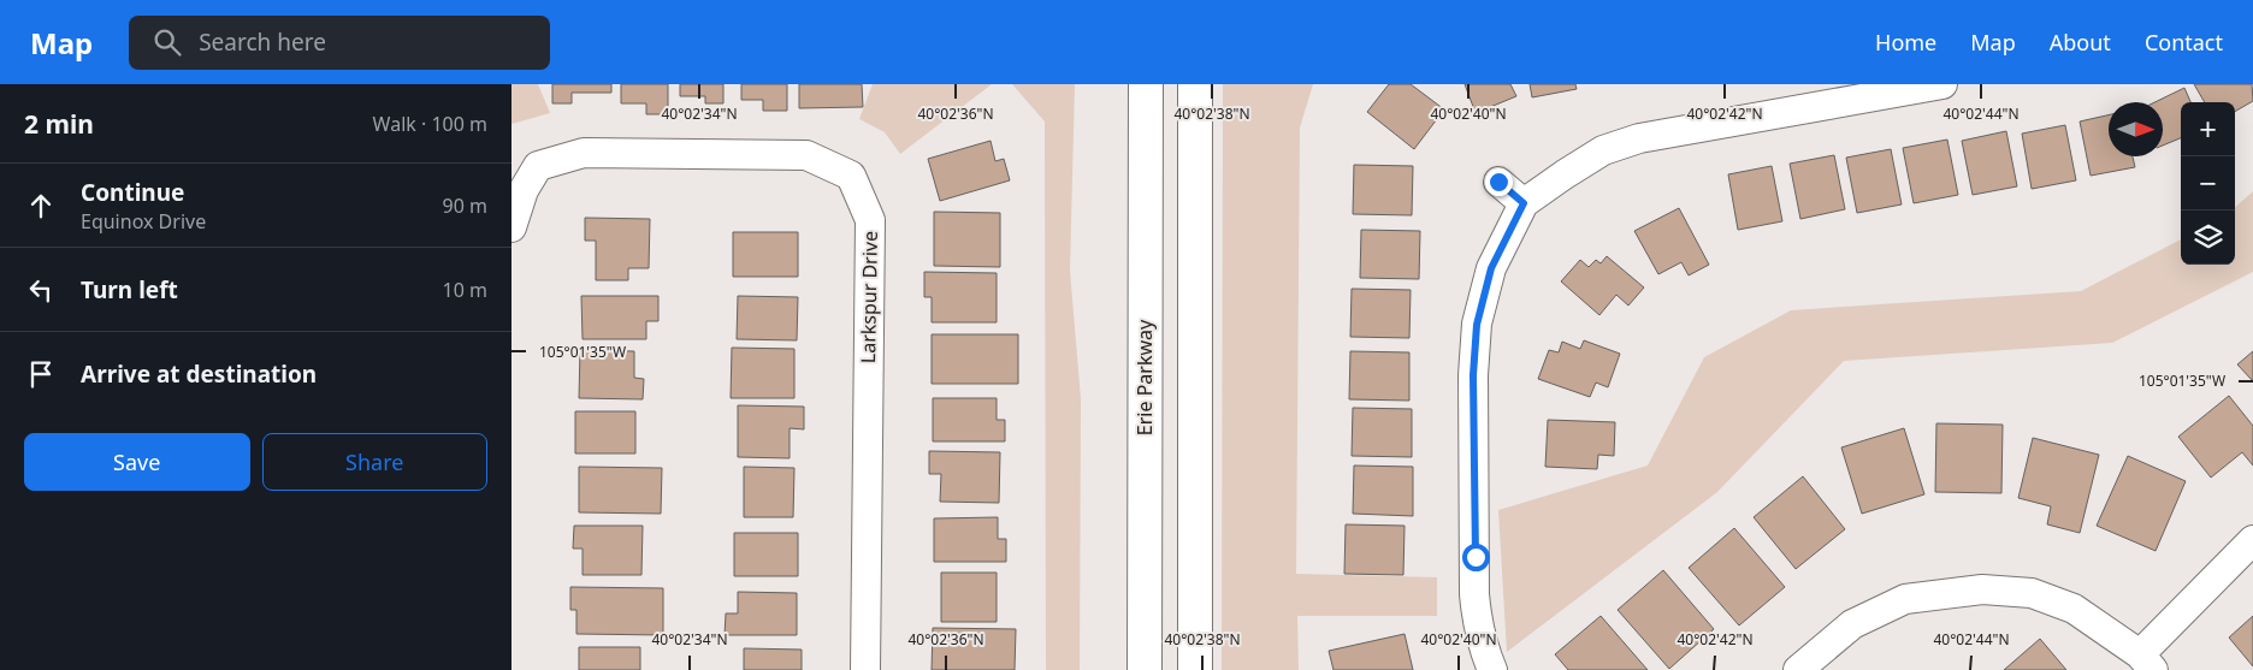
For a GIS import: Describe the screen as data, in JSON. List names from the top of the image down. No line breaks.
{"streets":{"main road":["Erie Parkway"],"street":["Larkspur Drive"]},"north":"right","page":{"header":"Map","search":"Search here","nav":["Home","Map","About","Contact"],"heading":["2 min","Walk · 100 m"],"map_buttons":["+","−"],"list":[["Continue","Equinox Drive","90 m"],["Turn left","10 m"],"Arrive at destination"],"buttons":["Save","Share"]},"coordinates":["40°02'34\"N","40°02'36\"N","40°02'38\"N","40°02'40\"N","40°02'42\"N","40°02'44\"N","105°01'35\"W"]}
